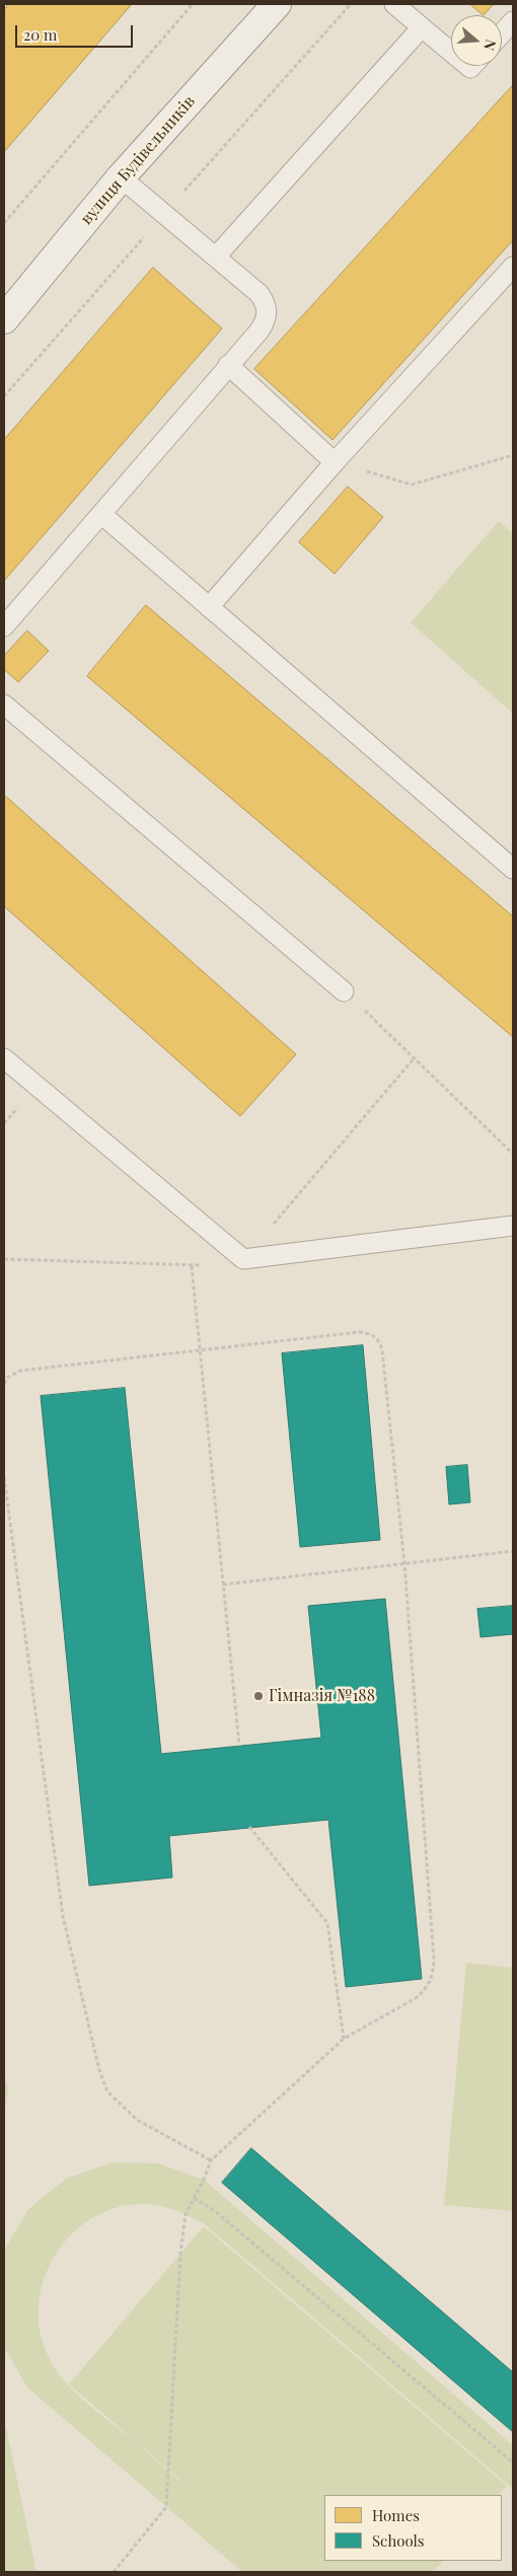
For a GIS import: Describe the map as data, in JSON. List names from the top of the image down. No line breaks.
{"streets":{"street":["вулиця Будівельників"]},"places":["Гімназія №188"],"legend":["Homes","Schools"],"scale_bar":"20 m","north":"right"}
